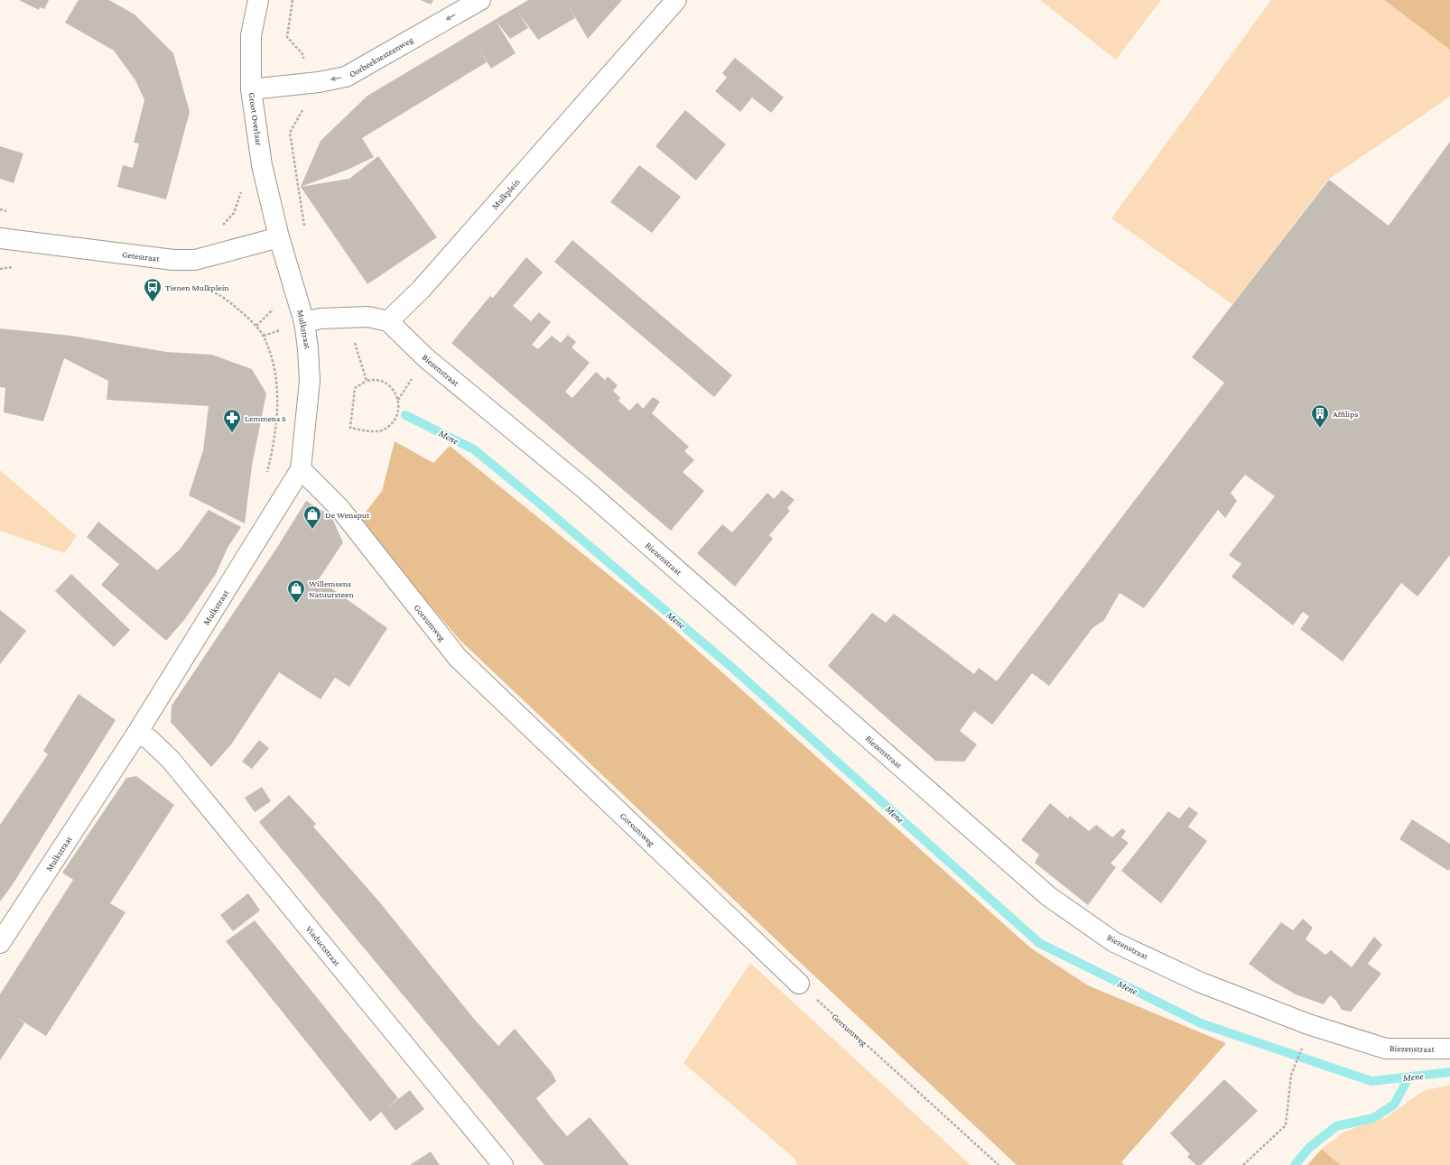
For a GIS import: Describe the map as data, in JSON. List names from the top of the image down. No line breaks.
{"streets":{"street":["Oorbeeksesteenweg","Groot Overlaar","Mulkplein","Getestraat","Mulkstraat","Biezenstraat","Gorsumweg","Viaductstraat"]},"crossings":[["Oorbeeksesteenweg","Groot Overlaar"],["Groot Overlaar","Getestraat"],["Groot Overlaar","Mulkstraat"],["Mulkplein","Biezenstraat"],["Getestraat","Mulkstraat"],["Mulkstraat","Gorsumweg"],["Mulkstraat","Viaductstraat"]],"one_way":["Oorbeeksesteenweg"],"water":["Mene"],"places":{"bus stop":["Tienen Mulkplein"],"building":["Affilips"],"pharmacy":["Lemmens S"],"shop":["De Wensput","Willemsens Natuursteen"]}}
